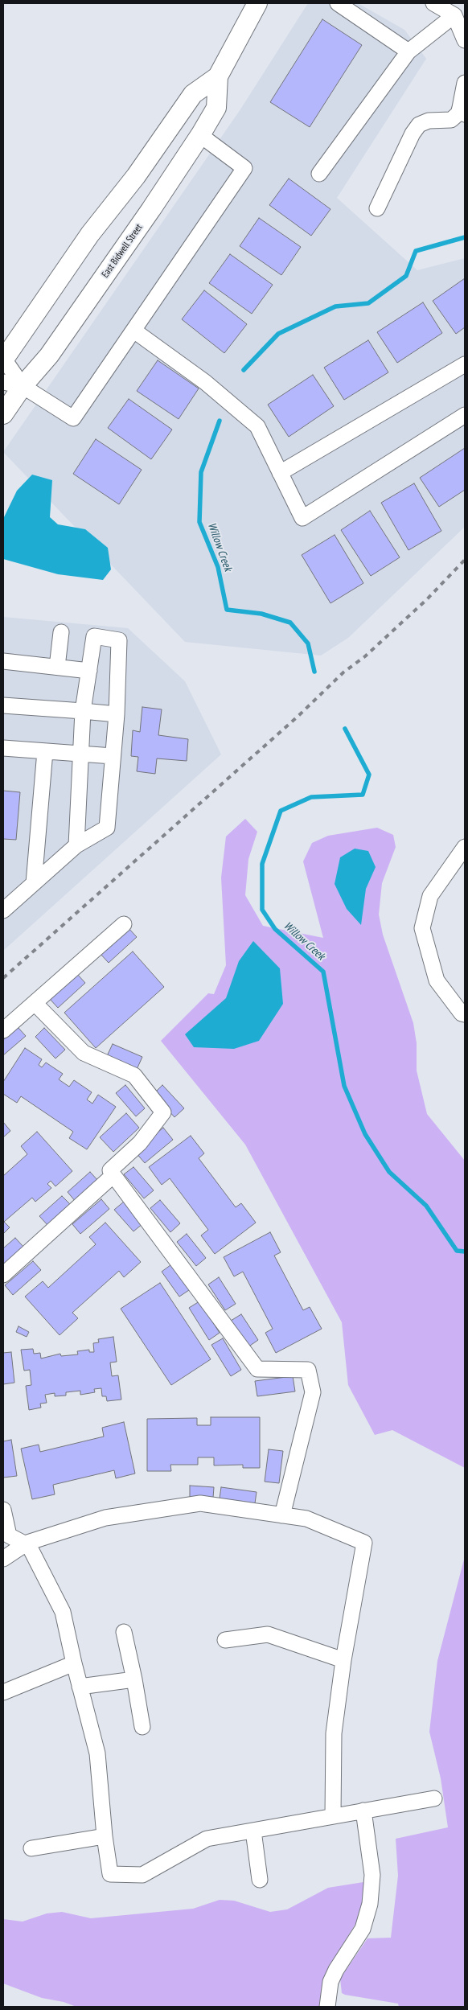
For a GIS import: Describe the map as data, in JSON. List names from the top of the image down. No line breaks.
{"streets":{"main road":["East Bidwell Street"]},"water":["Willow Creek"]}
